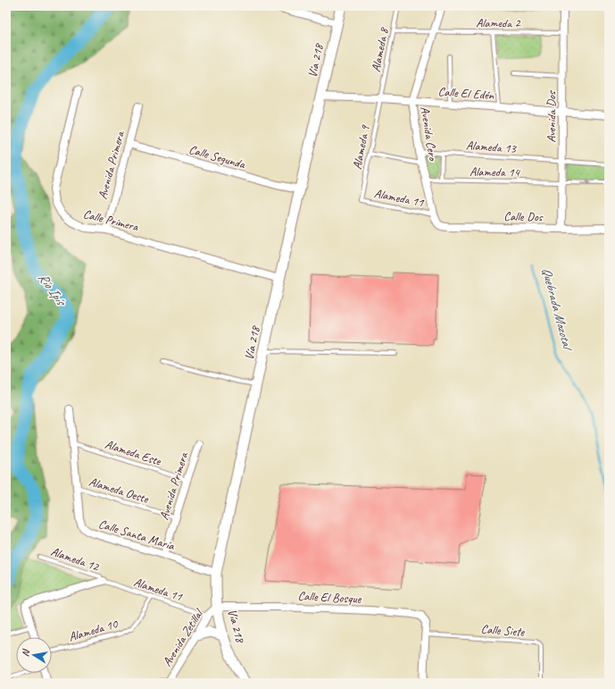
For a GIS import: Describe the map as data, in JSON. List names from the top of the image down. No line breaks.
{"streets":{"main road":["Vía 218"],"street":["Calle El Edén","Avenida Dos","Avenida Cero","Calle Segunda","Avenida Primera","Calle Dos","Calle Primera","Calle Santa María","Calle El Bosque","Avenida Zetillal"],"lane":["Alameda 2","Alameda 8","Alameda 13","Alameda 9","Alameda 14","Alameda 11","Alameda Este","Alameda Oeste","Alameda 12","Alameda 10","Calle Siete"]},"crossings":[["Alameda 2","Alameda 8"],["Alameda 2","Avenida Dos"],["Alameda 2","Avenida Cero"],["Alameda 8","Calle El Edén"],["Alameda 8","Alameda 9"],["Vía 218","Calle El Edén"],["Vía 218","Calle Segunda"],["Vía 218","Calle Primera"],["Vía 218","Calle Santa María"],["Vía 218","Calle El Bosque"],["Vía 218","Avenida Zetillal"],["Calle El Edén","Avenida Dos"],["Calle El Edén","Avenida Cero"],["Calle El Edén","Alameda 9"],["Avenida Dos","Alameda 13"],["Avenida Dos","Alameda 14"],["Avenida Dos","Calle Dos"],["Avenida Cero","Alameda 13"],["Avenida Cero","Alameda 14"],["Avenida Cero","Alameda 11"],["Avenida Cero","Calle Dos"],["Alameda 9","Alameda 11"],["Calle Segunda","Avenida Primera"],["Avenida Primera","Calle Primera"],["Avenida Primera","Alameda Este"],["Avenida Primera","Alameda Oeste"],["Avenida Primera","Calle Santa María"],["Alameda 11","Alameda 12"],["Alameda 11","Alameda 10"],["Alameda 11","Avenida Zetillal"],["Alameda Este","Calle Santa María"],["Alameda Oeste","Calle Santa María"],["Calle El Bosque","Calle Siete"],["Calle El Bosque","Avenida Zetillal"]],"water":["Río Ipís","Quebrada Mozotal"],"north":"left"}
